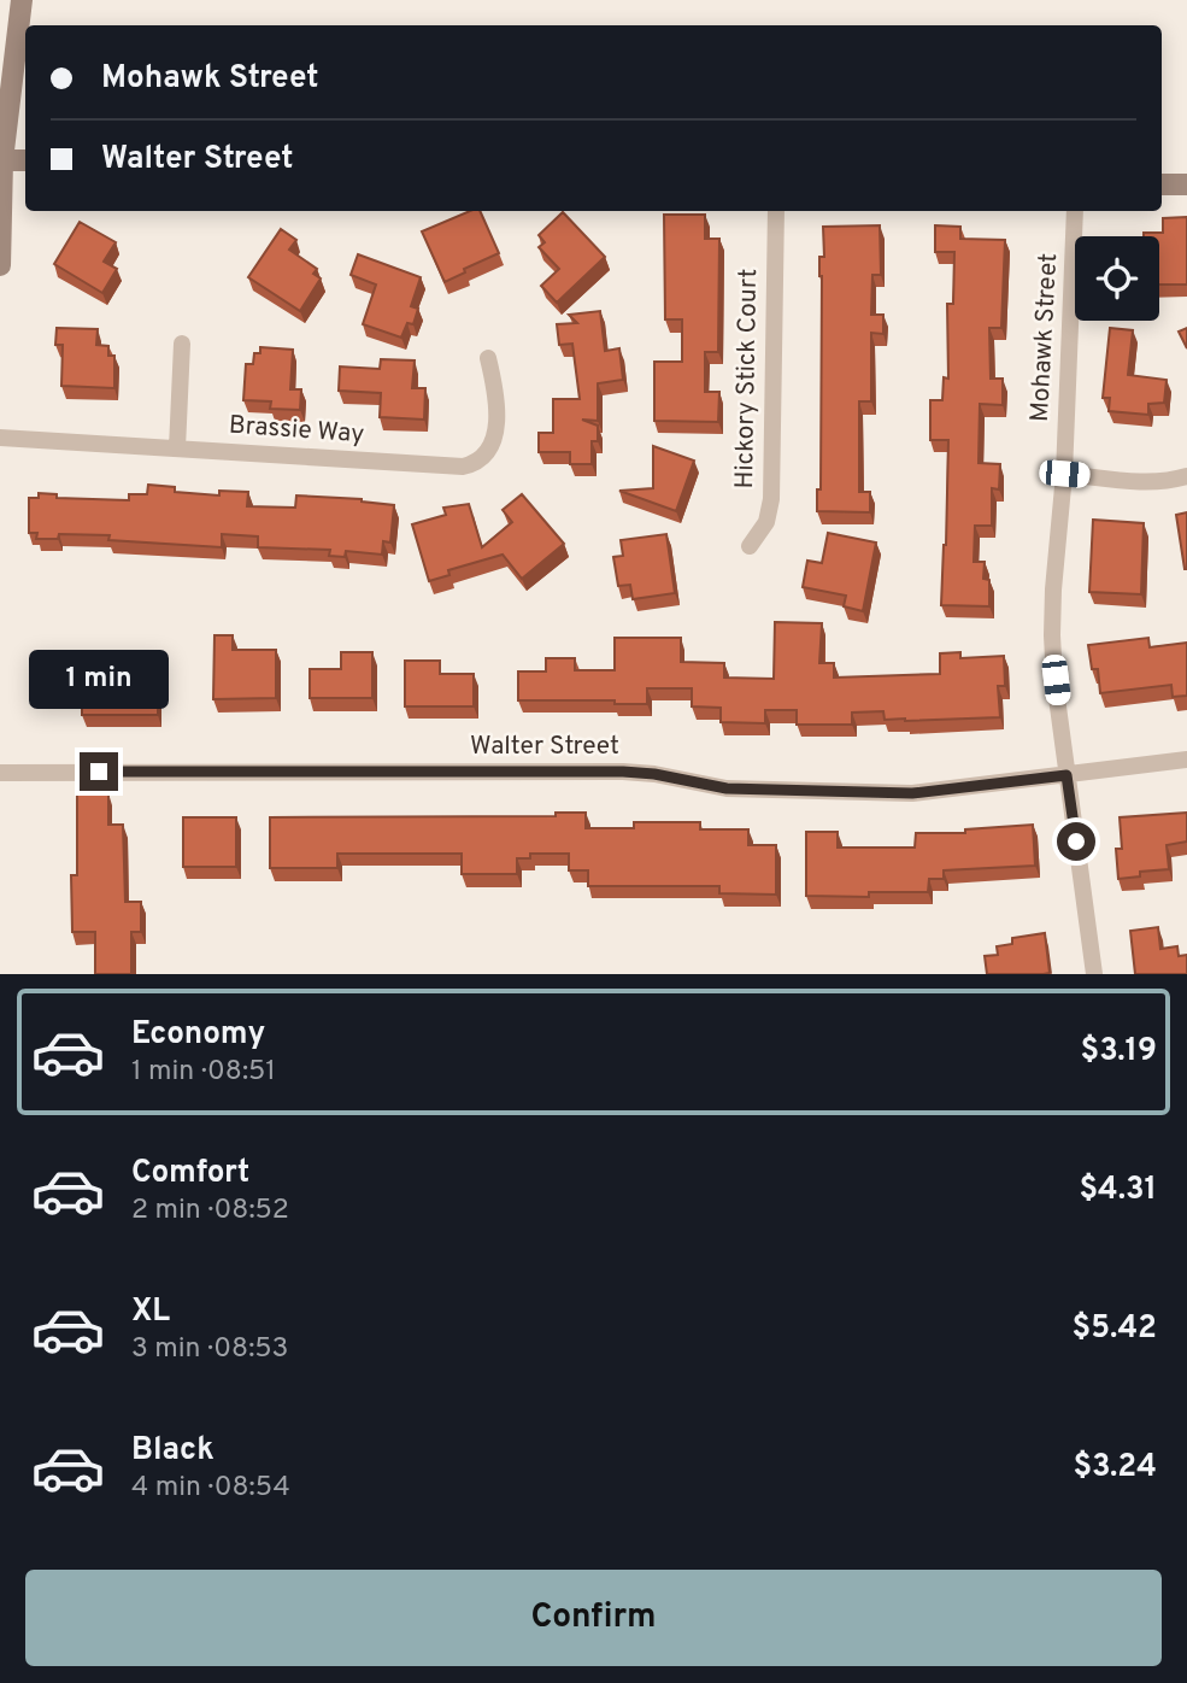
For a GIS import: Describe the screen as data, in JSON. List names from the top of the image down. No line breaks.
{"streets":{"street":["Mohawk Street","Hickory Stick Court","Brassie Way","Walter Street"]},"crossings":[["Mohawk Street","Walter Street"]],"page":{"banner":["Mohawk Street","Walter Street"],"bubble":"1 min","list":[{"name":"Economy","note":"1 min · 08:51","value":"$3.19"},{"name":"Comfort","note":"2 min · 08:52","value":"$4.31"},{"name":"XL","note":"3 min · 08:53","value":"$5.42"},{"name":"Black","note":"4 min · 08:54","value":"$3.24"}],"buttons":"Confirm"}}
